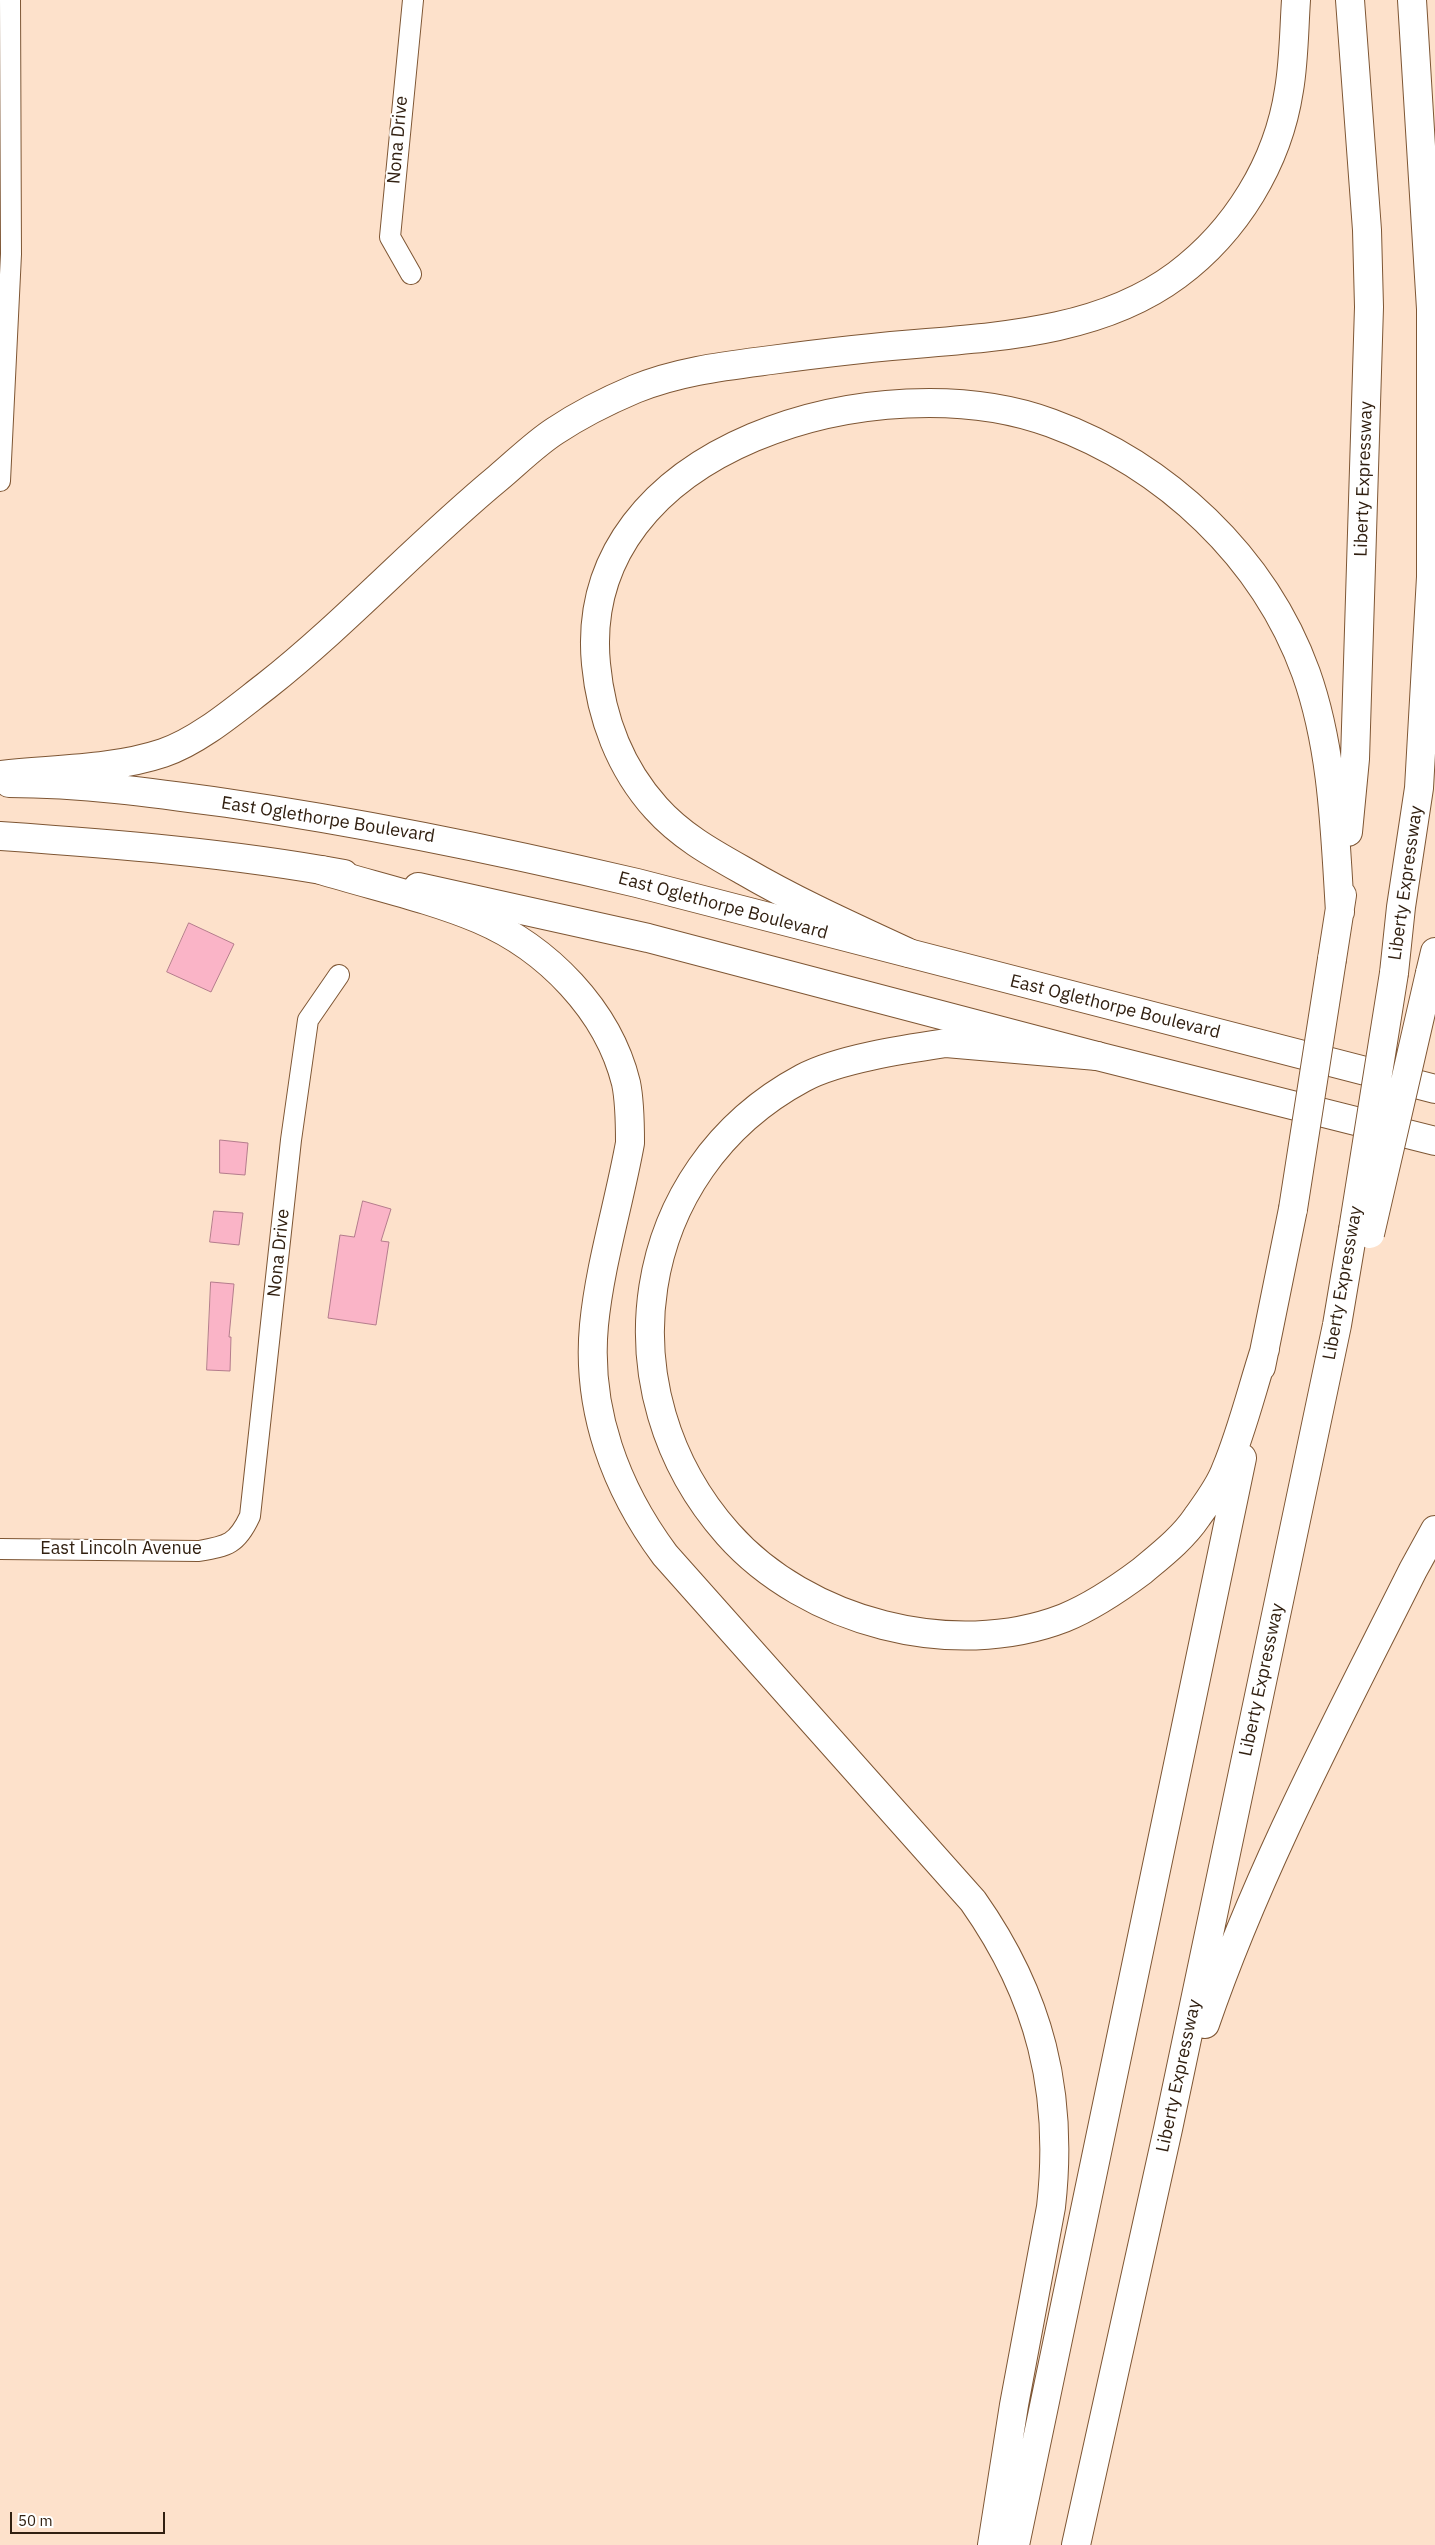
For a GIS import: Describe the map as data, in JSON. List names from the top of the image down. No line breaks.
{"streets":{"main road":["Liberty Expressway","East Oglethorpe Boulevard"],"street":["Nona Drive","East Lincoln Avenue"]},"crossings":[["Nona Drive","East Lincoln Avenue"]],"scale_bar":"50 m"}
